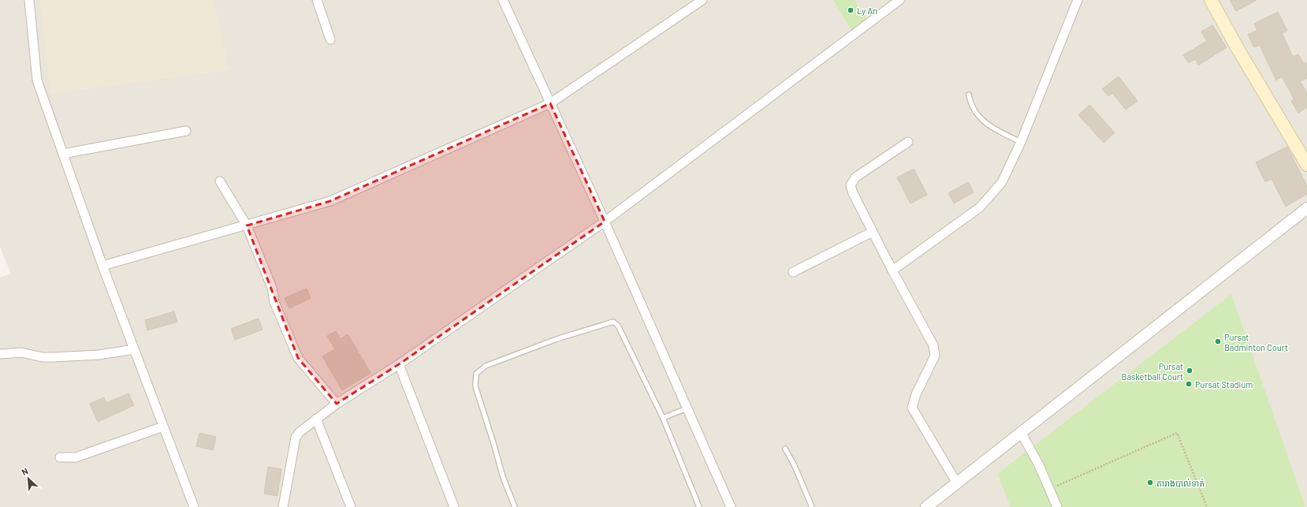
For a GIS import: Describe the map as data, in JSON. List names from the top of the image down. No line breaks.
{"places":["Ly An","Pursat Badminton Court","Pursat Basketball Court","Pursat Stadium","តារាងបាល់ទាត់"],"north":"top left"}
